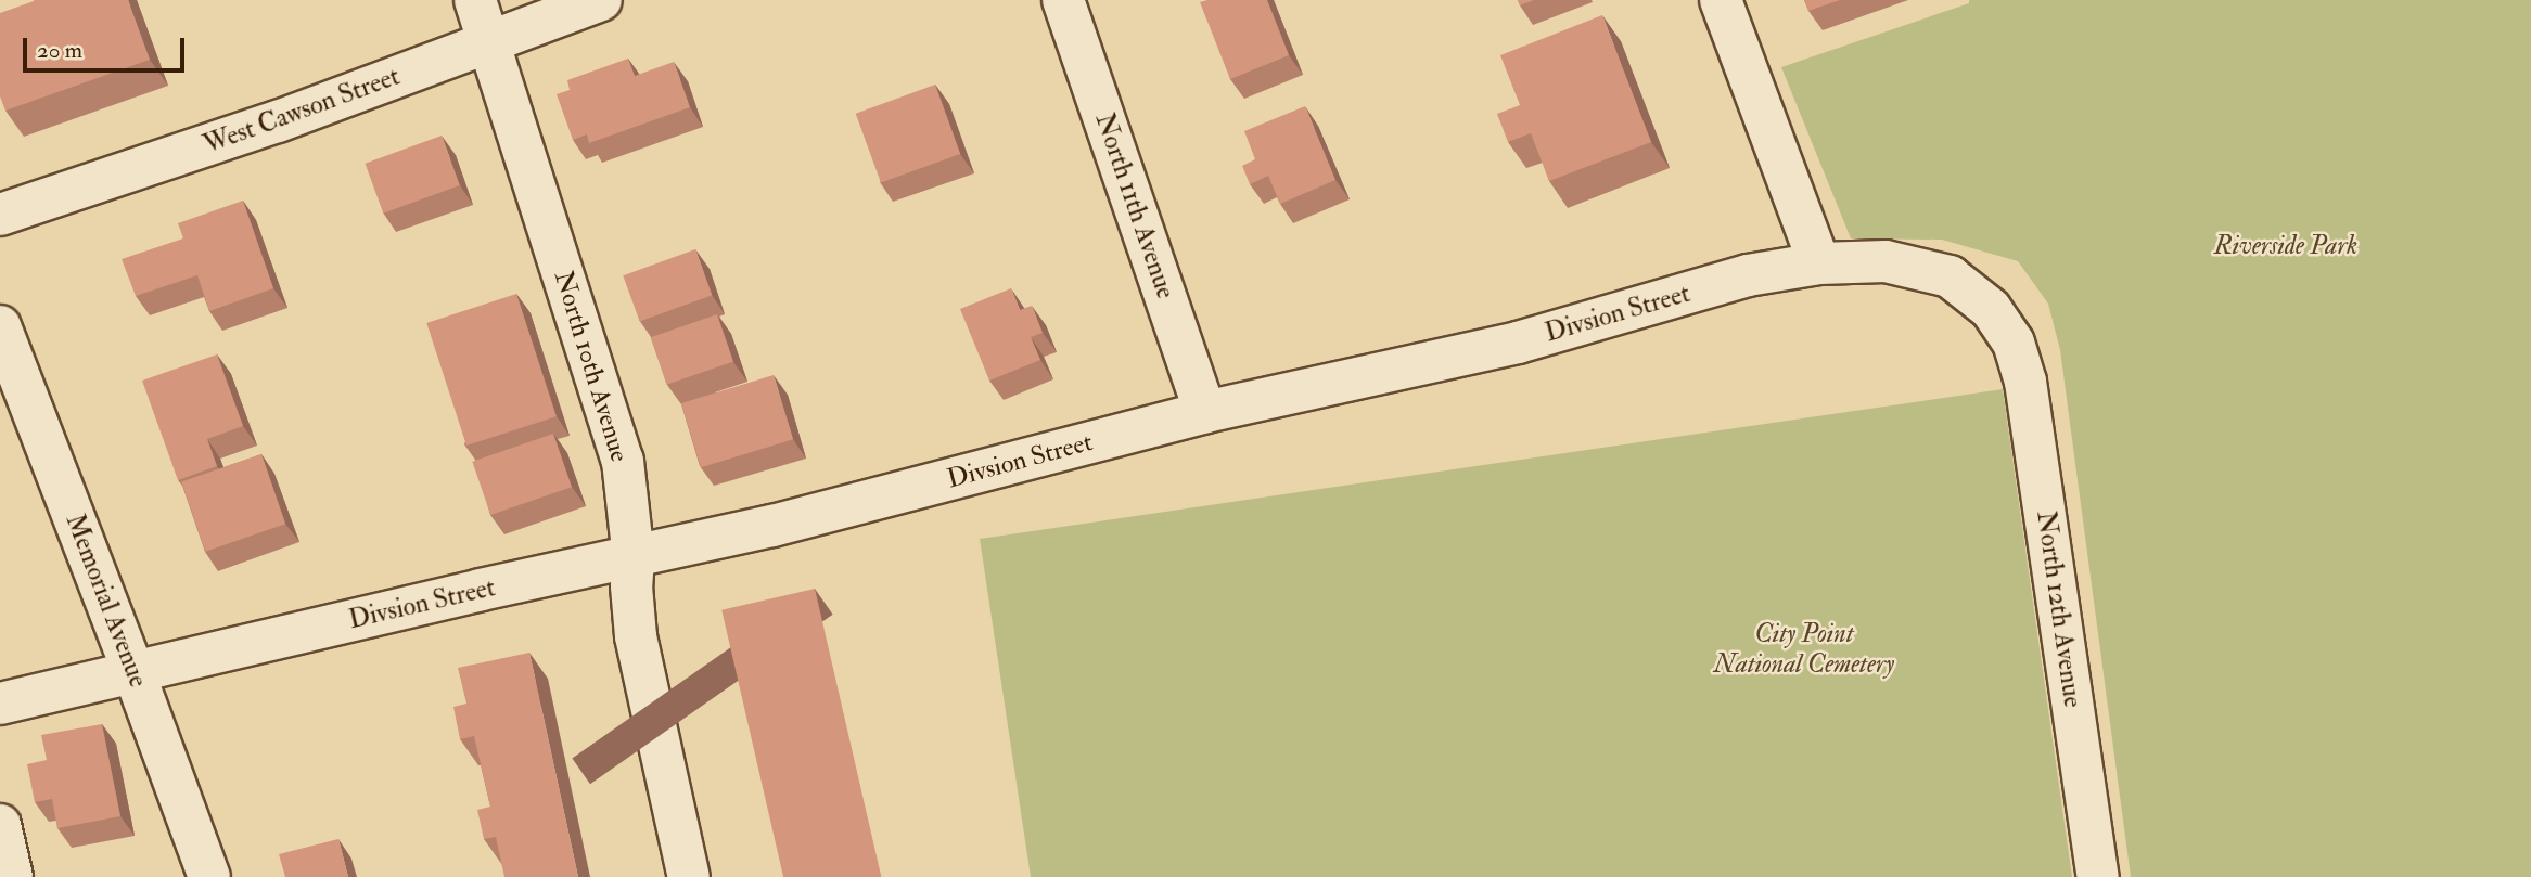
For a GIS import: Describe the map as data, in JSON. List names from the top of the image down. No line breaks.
{"streets":{"street":["West Cawson Street","North 11th Avenue","Divsion Street","North 10th Avenue","Memorial Avenue","North 12th Avenue"]},"crossings":[["West Cawson Street","North 10th Avenue"],["North 11th Avenue","Divsion Street"],["Divsion Street","North 10th Avenue"],["Divsion Street","Memorial Avenue"],["Divsion Street","North 12th Avenue"]],"parks":["Riverside Park","City Point National Cemetery"],"scale_bar":"20 m"}
